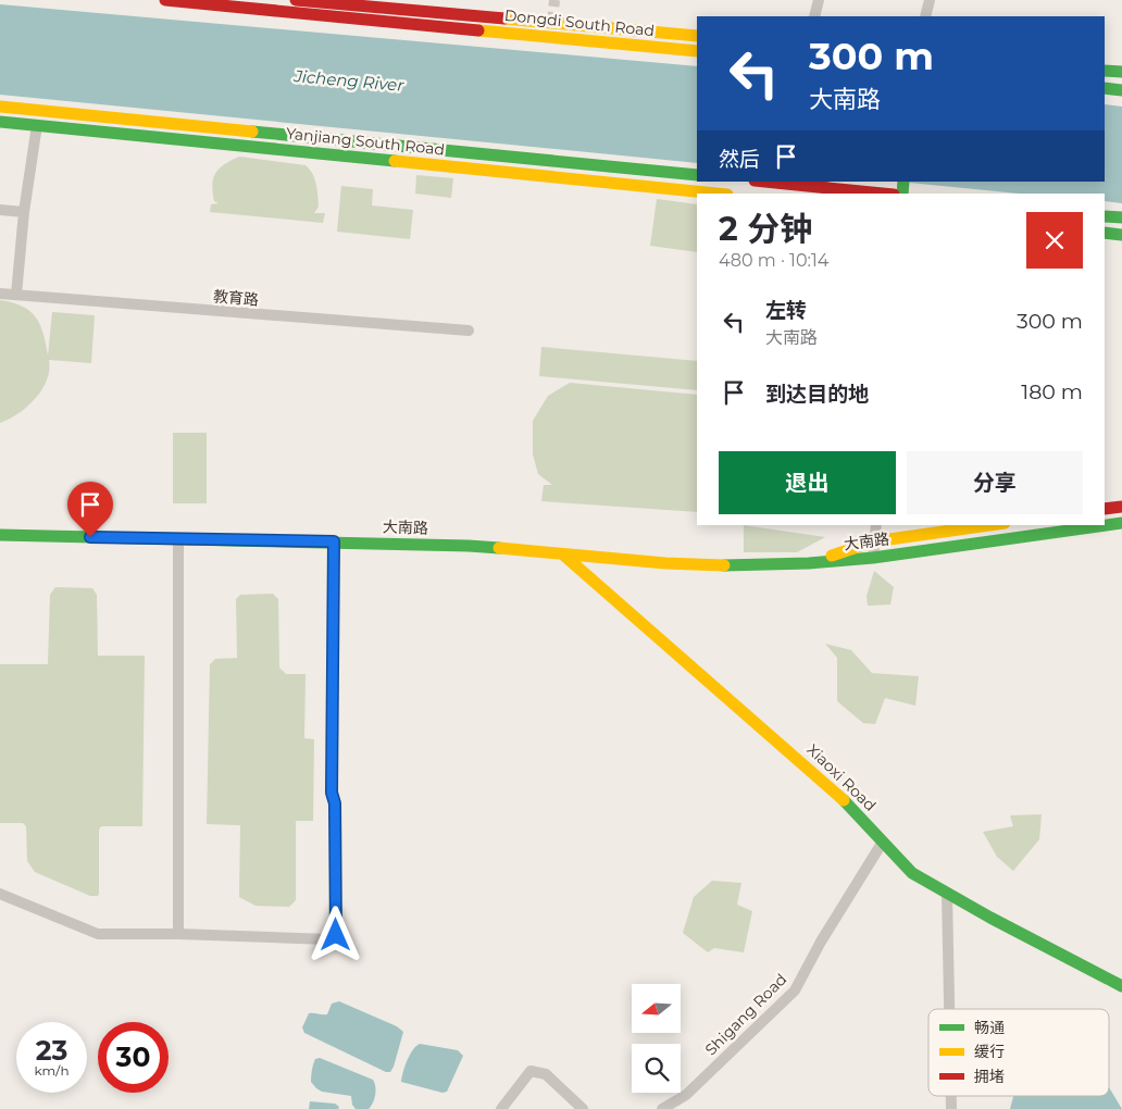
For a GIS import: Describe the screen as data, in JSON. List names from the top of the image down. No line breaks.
{"streets":{"main road":["Dongdi South Road","Yanjiang South Road","大南路","Xiaoxi Road"],"street":["教育路","Shigang Road"]},"crossings":[["大南路","Xiaoxi Road"],["Xiaoxi Road","Shigang Road"]],"water":["Jicheng River"],"legend":["畅通","缓行","拥堵"],"north":"left","page":{"turn":["300 m","大南路"],"then":"然后","heading":["2 分钟","480 m · 10:14"],"list":[{"name":"左转","note":"大南路","value":"300 m"},{"name":"到达目的地","value":"180 m"}],"buttons":["退出","分享"],"speed":"23 km/h","limit":"30"}}
